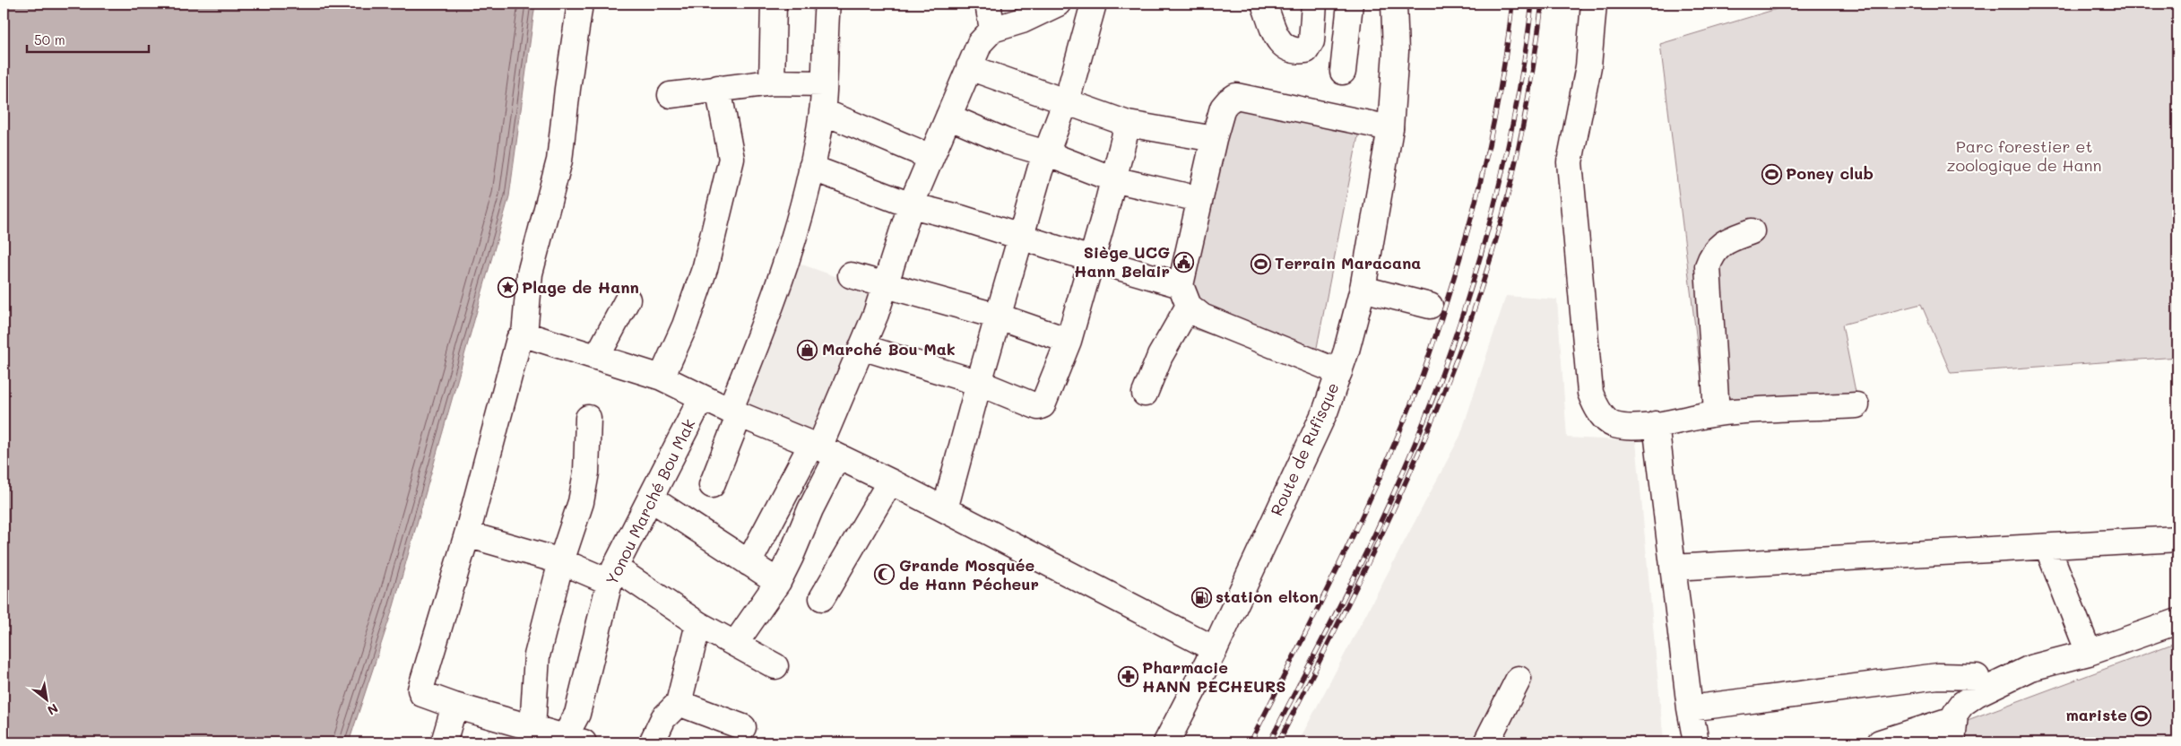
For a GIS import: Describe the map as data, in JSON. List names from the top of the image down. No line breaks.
{"streets":{"street":["Route de Rufisque","Yonou Marché Bou Mak"]},"parks":["Parc forestier et zoologique de Hann"],"places":{"sports":["Poney club","Terrain Maracana","mariste"],"public building":["Siège UCG Hann Belair"],"place":["Plage de Hann"],"shop":["Marché Bou Mak"],"mosque":["Grande Mosquée de Hann Pécheur"],"fuel station":["station elton"],"pharmacy":["Pharmacie HANN PECHEURS"]},"scale_bar":"50 m","north":"bottom right"}
